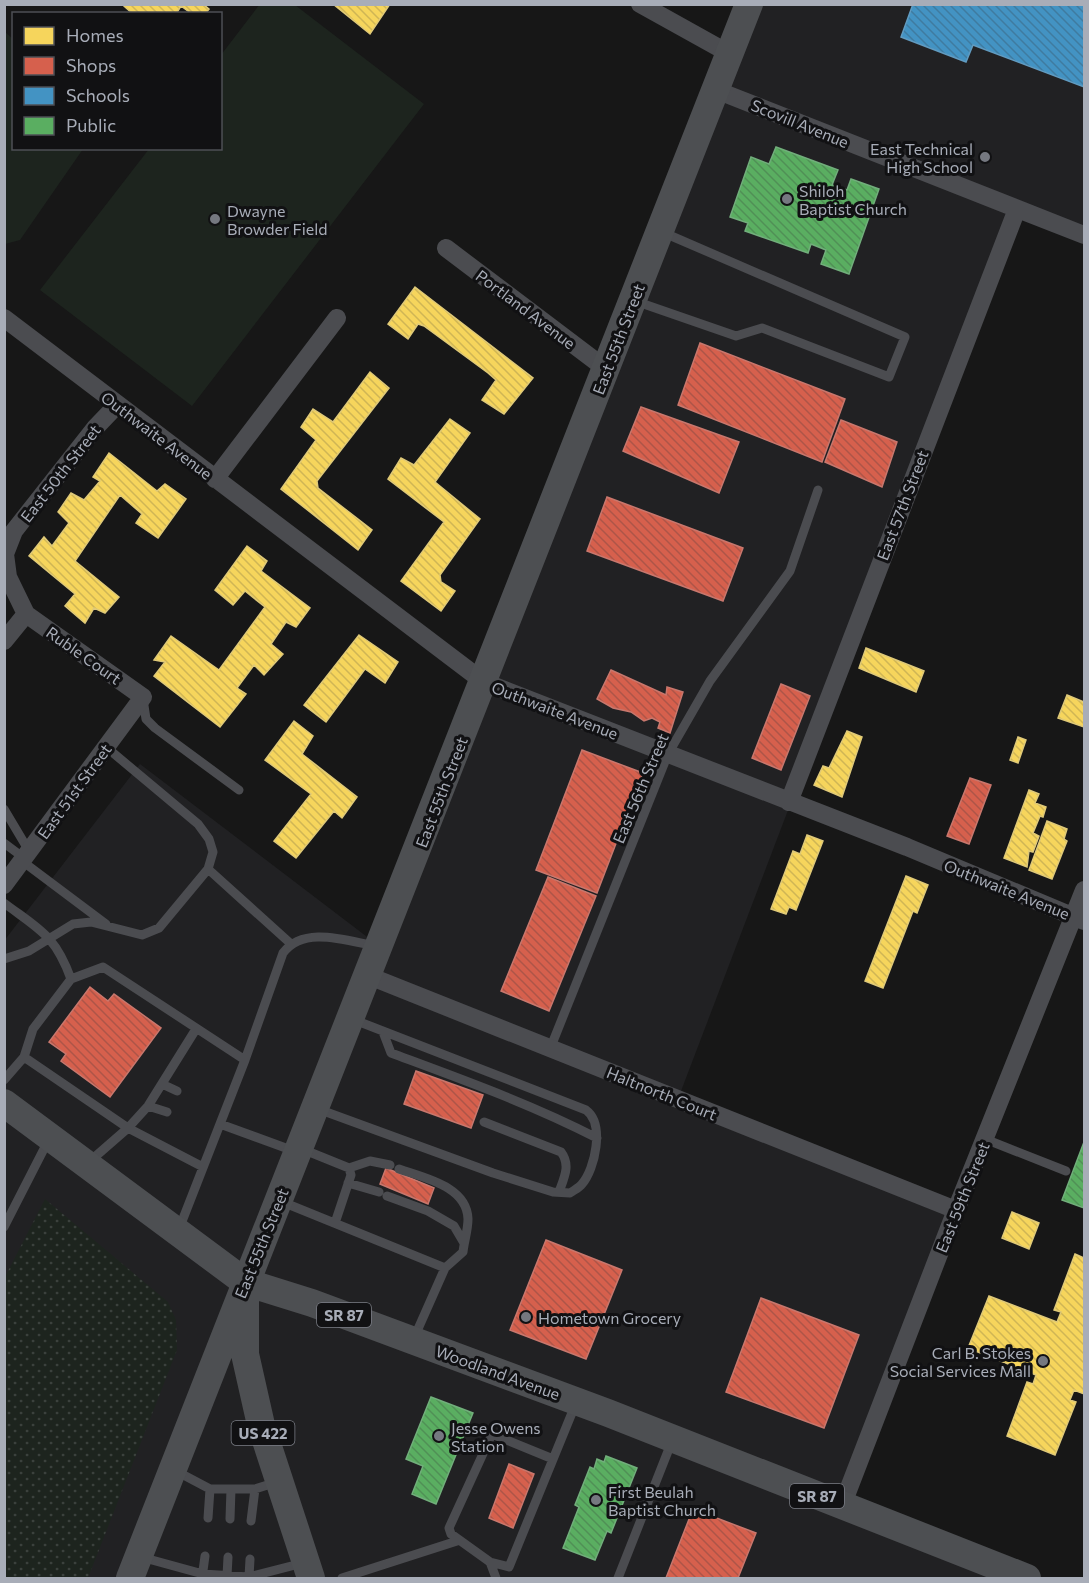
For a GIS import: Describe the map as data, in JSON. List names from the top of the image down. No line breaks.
{"streets":{"main road":["East 55th Street","SR 87","Woodland Avenue","US 422"],"street":["Scovill Avenue","Portland Avenue","Outhwaite Avenue","East 50th Street","East 57th Street","Ruble Court","East 51st Street","Haltnorth Court","East 59th Street"],"lane":["East 56th Street"]},"crossings":[["Scovill Avenue","East 55th Street"],["Scovill Avenue","East 57th Street"],["Portland Avenue","East 55th Street"],["East 55th Street","Outhwaite Avenue"],["East 55th Street","Haltnorth Court"],["East 55th Street","Woodland Avenue"],["East 55th Street","US 422"],["Outhwaite Avenue","East 50th Street"],["Outhwaite Avenue","East 57th Street"],["Outhwaite Avenue","East 56th Street"],["Outhwaite Avenue","East 59th Street"],["East 50th Street","Ruble Court"],["Ruble Court","East 51st Street"],["East 56th Street","Haltnorth Court"],["Haltnorth Court","East 59th Street"],["East 59th Street","Woodland Avenue"],["Woodland Avenue","US 422"]],"places":["East Technical High School","Shiloh Baptist Church","Dwayne Browder Field","Hometown Grocery","Carl B. Stokes Social Services Mall","Jesse Owens Station","First Beulah Baptist Church"],"legend":["Homes","Shops","Schools","Public"]}
